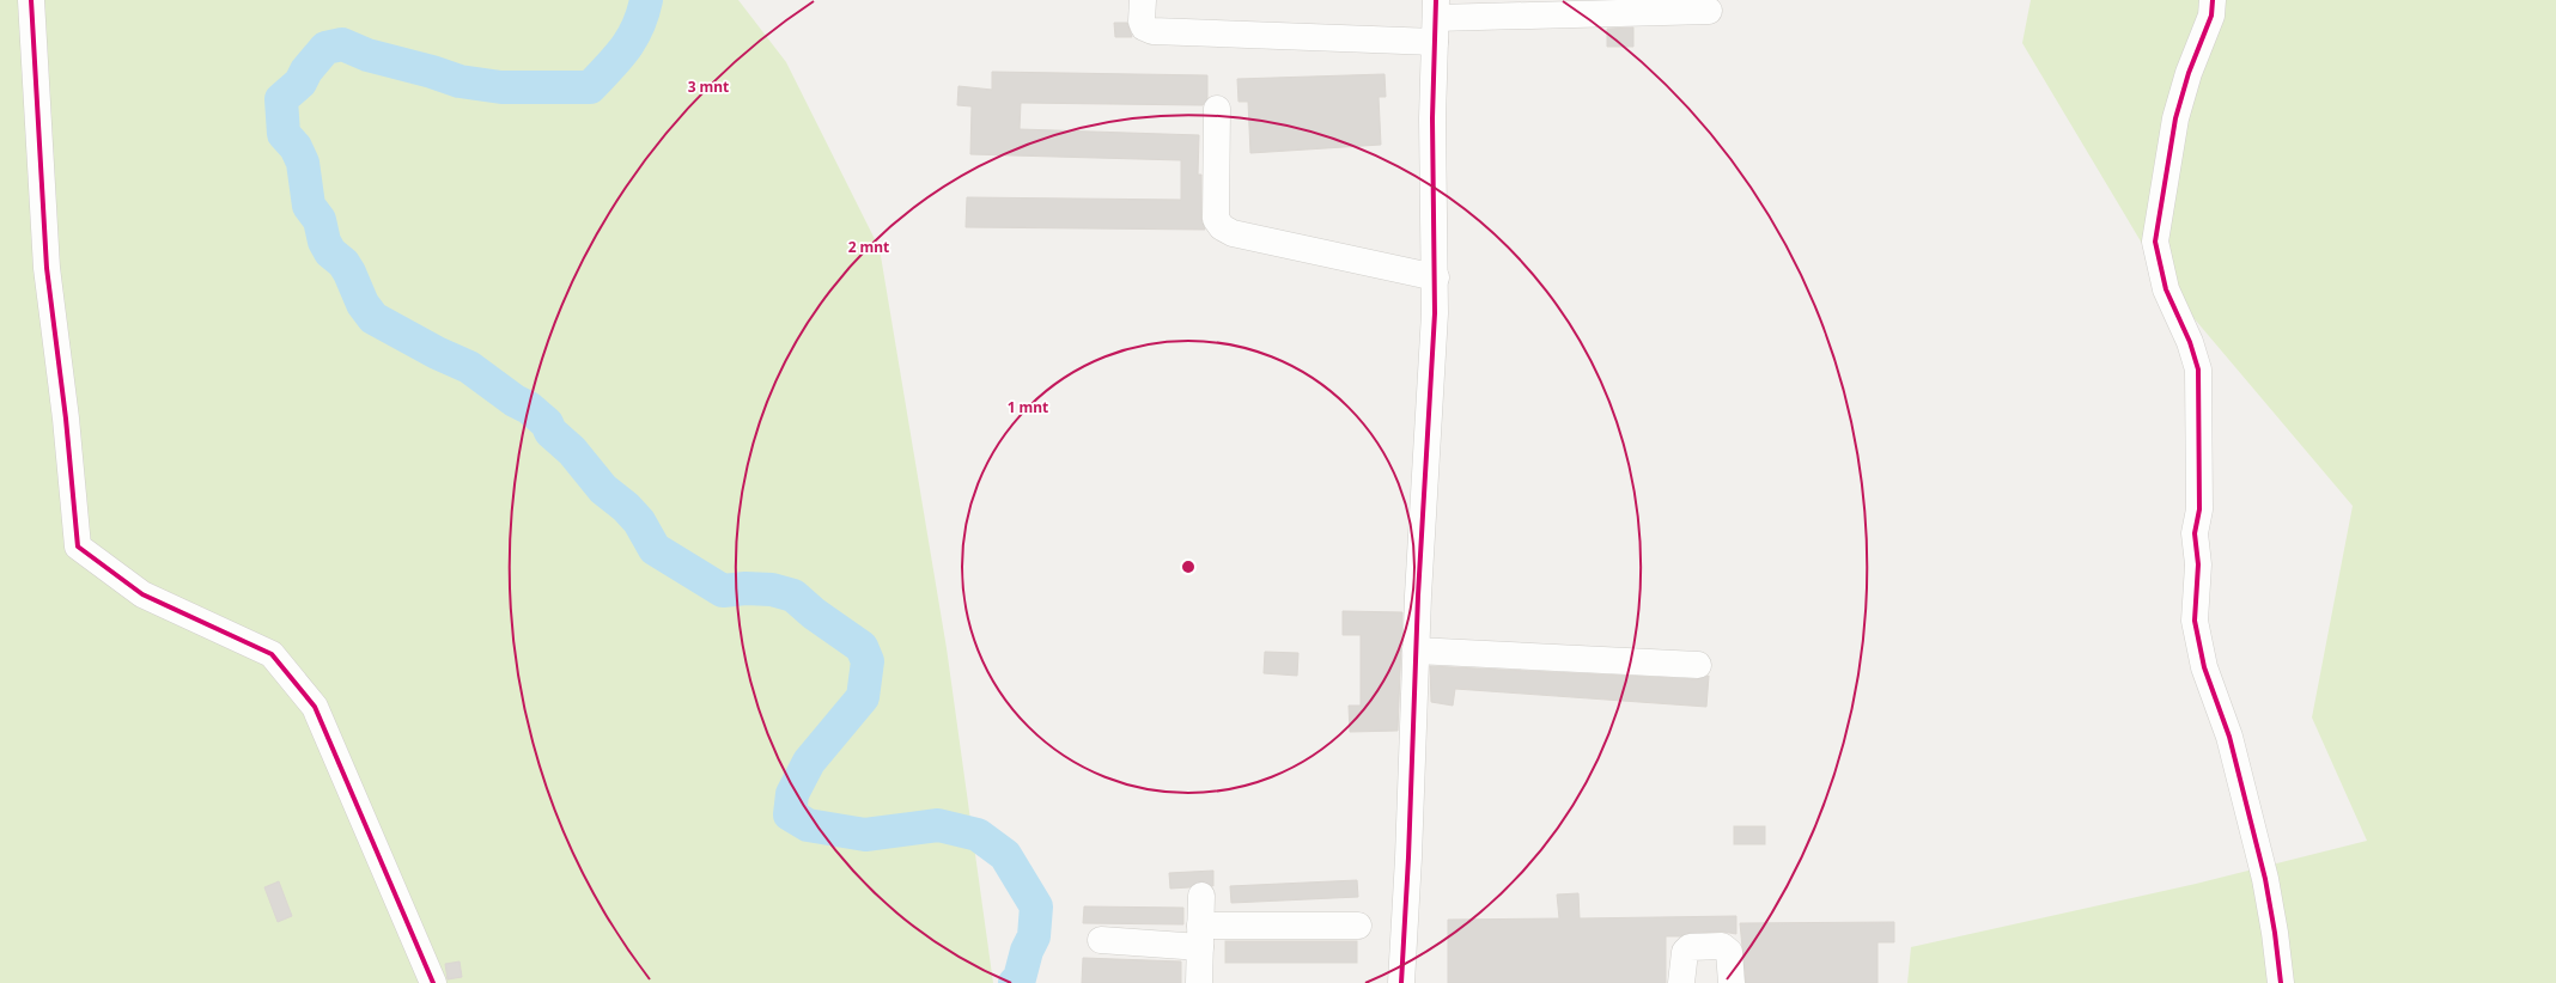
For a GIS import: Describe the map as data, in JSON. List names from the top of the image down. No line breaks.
{"rings":["3 mnt","2 mnt","1 mnt"]}
